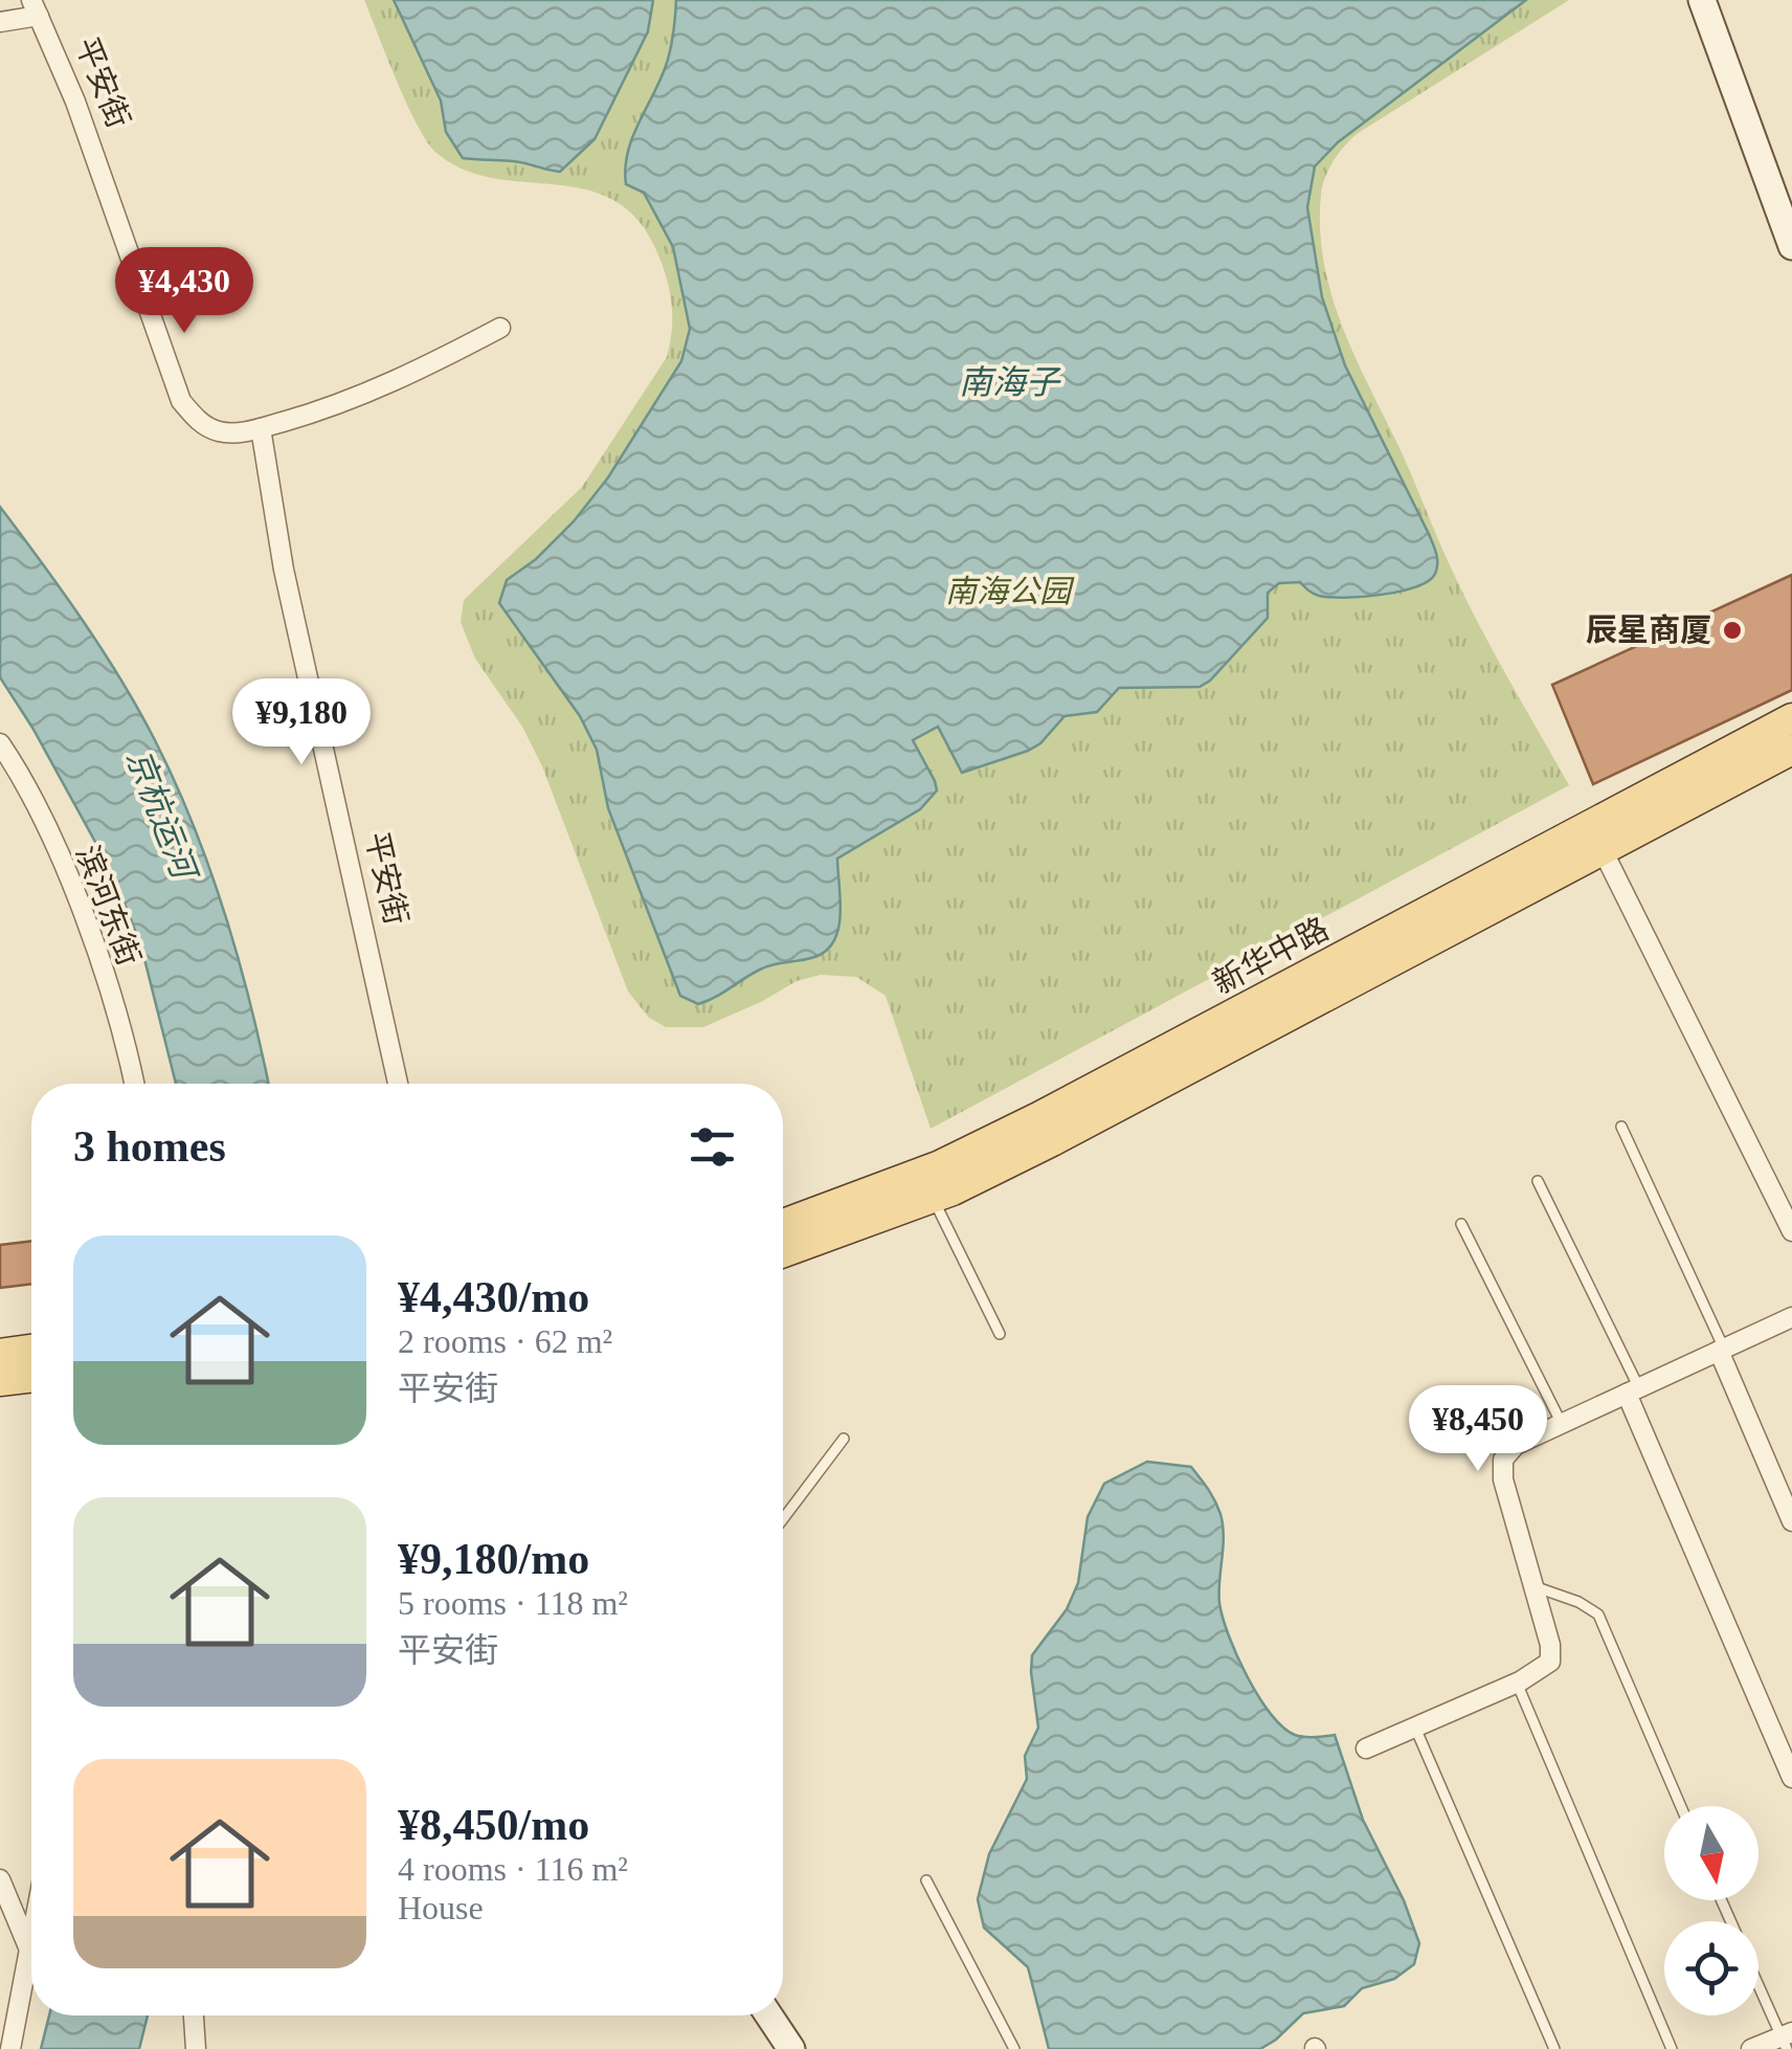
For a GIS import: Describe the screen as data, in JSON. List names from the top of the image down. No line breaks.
{"streets":{"main road":["新华中路"],"street":["平安街","滨河东街"]},"water":["南海子","京杭运河"],"parks":["南海公园"],"places":["辰星商厦"],"north":"bottom","page":{"price":["¥4,430","¥9,180","¥8,450"],"heading":"3 homes","list":[{"name":"¥4,430/mo","note":"2 rooms · 62 m² · 平安街"},{"name":"¥9,180/mo","note":"5 rooms · 118 m² · 平安街"},{"name":"¥8,450/mo","note":"4 rooms · 116 m² · House"}]}}
